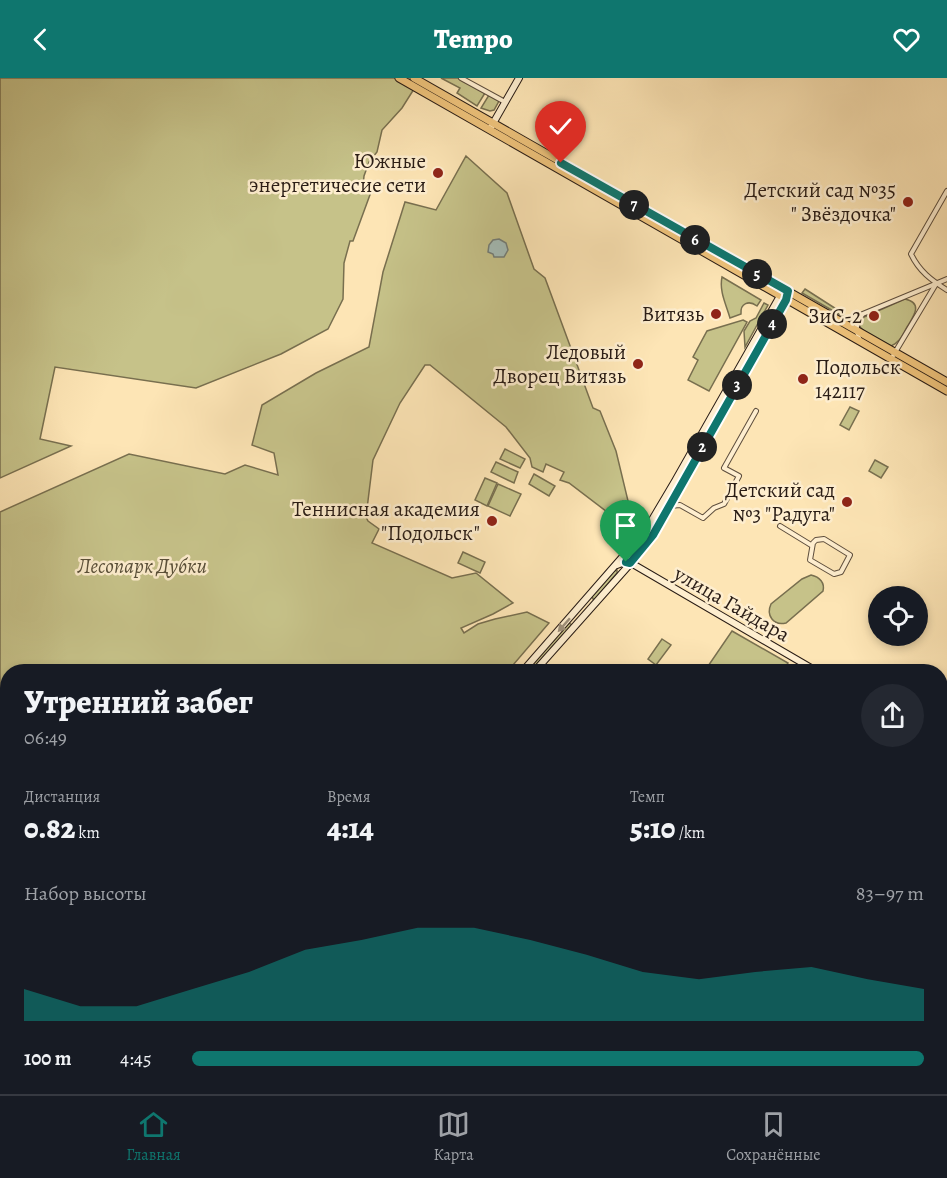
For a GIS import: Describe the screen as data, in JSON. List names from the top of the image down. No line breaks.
{"streets":{"street":["улица Гайдара"]},"parks":["Лесопарк Дубки"],"places":["Южные энергетичесие сети","Детский сад №35 \" Звёздочка\"","Витязь","ЗиС-2","Ледовый Дворец Витязь","Подольск 142117","Детский сад №3 \"Радуга\"","Теннисная академия \"Подольск\""],"page":{"header":"Tempo","pins":["7","6","5","4","3","2"],"heading":["Утренний забег","06:49"],"stats":[["Дистанция","0.82 km"],["Время","4:14"],["Темп","5:10 /km"]],"chart":["Набор высоты","83–97 m"],"list":[{"name":"100 m","note":"4:45"}],"tabs":["Главная","Карта","Сохранённые"]}}
